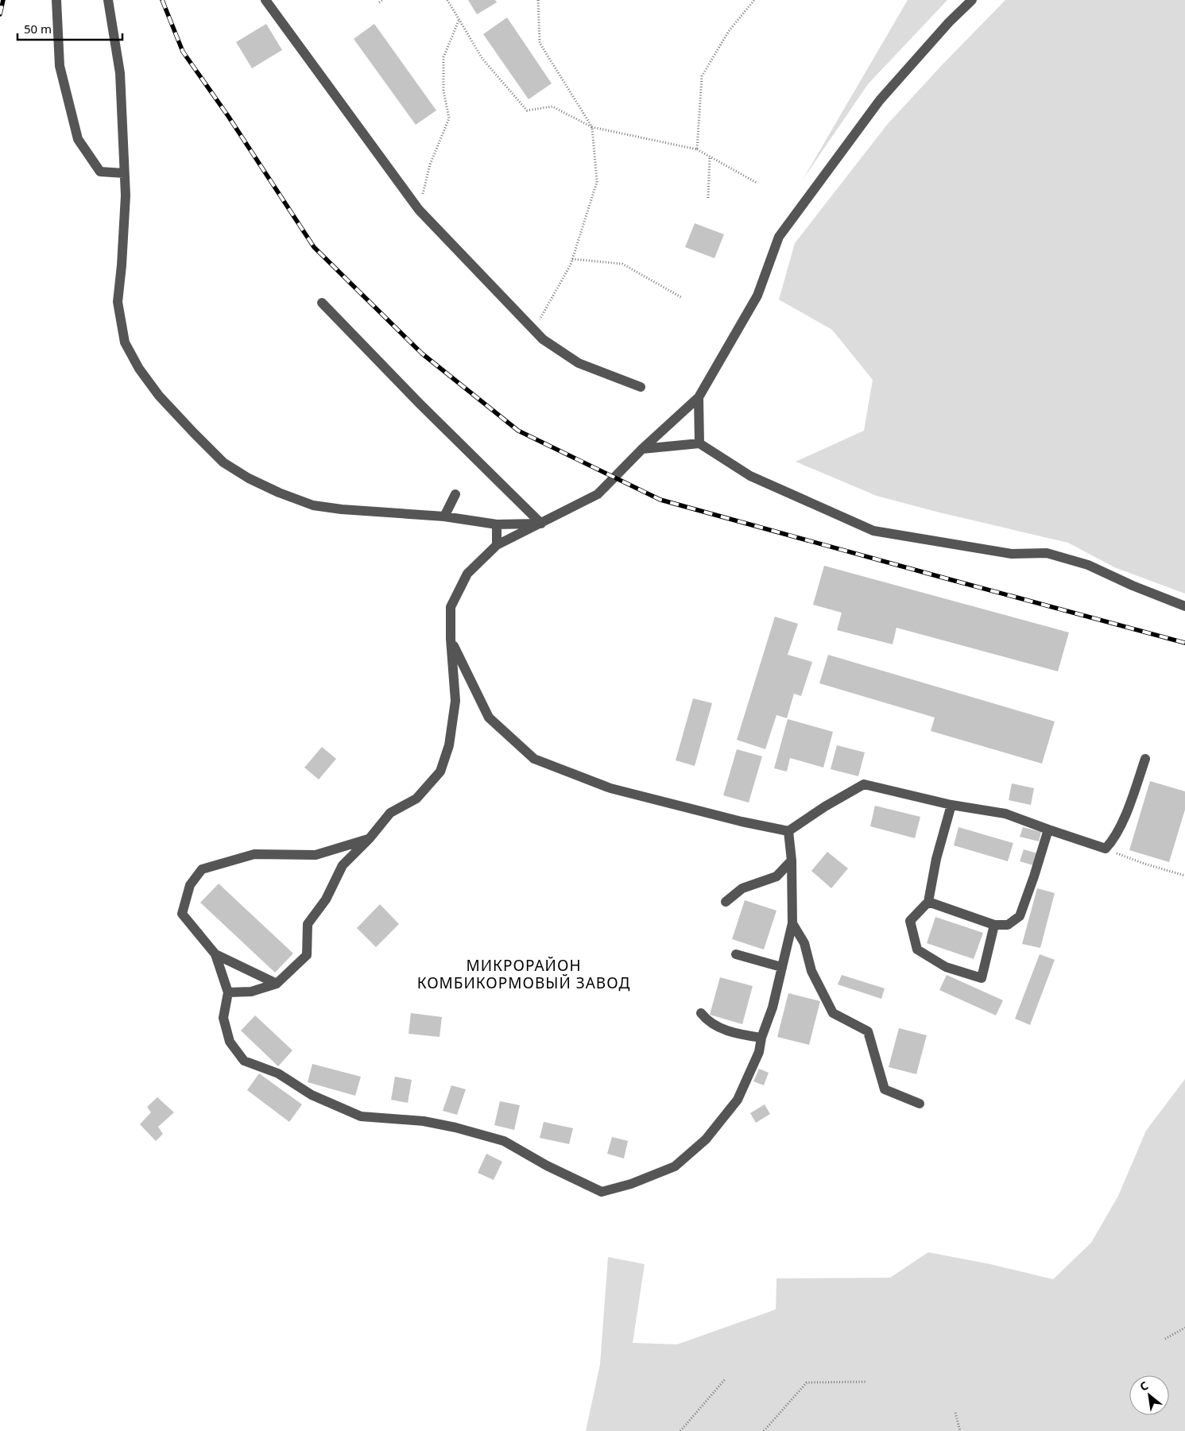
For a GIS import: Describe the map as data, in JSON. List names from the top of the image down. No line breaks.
{"districts":["МИКРОРАЙОН КОМБИКОРМОВЫЙ ЗАВОД"],"scale_bar":"50 m","north":"top left"}
